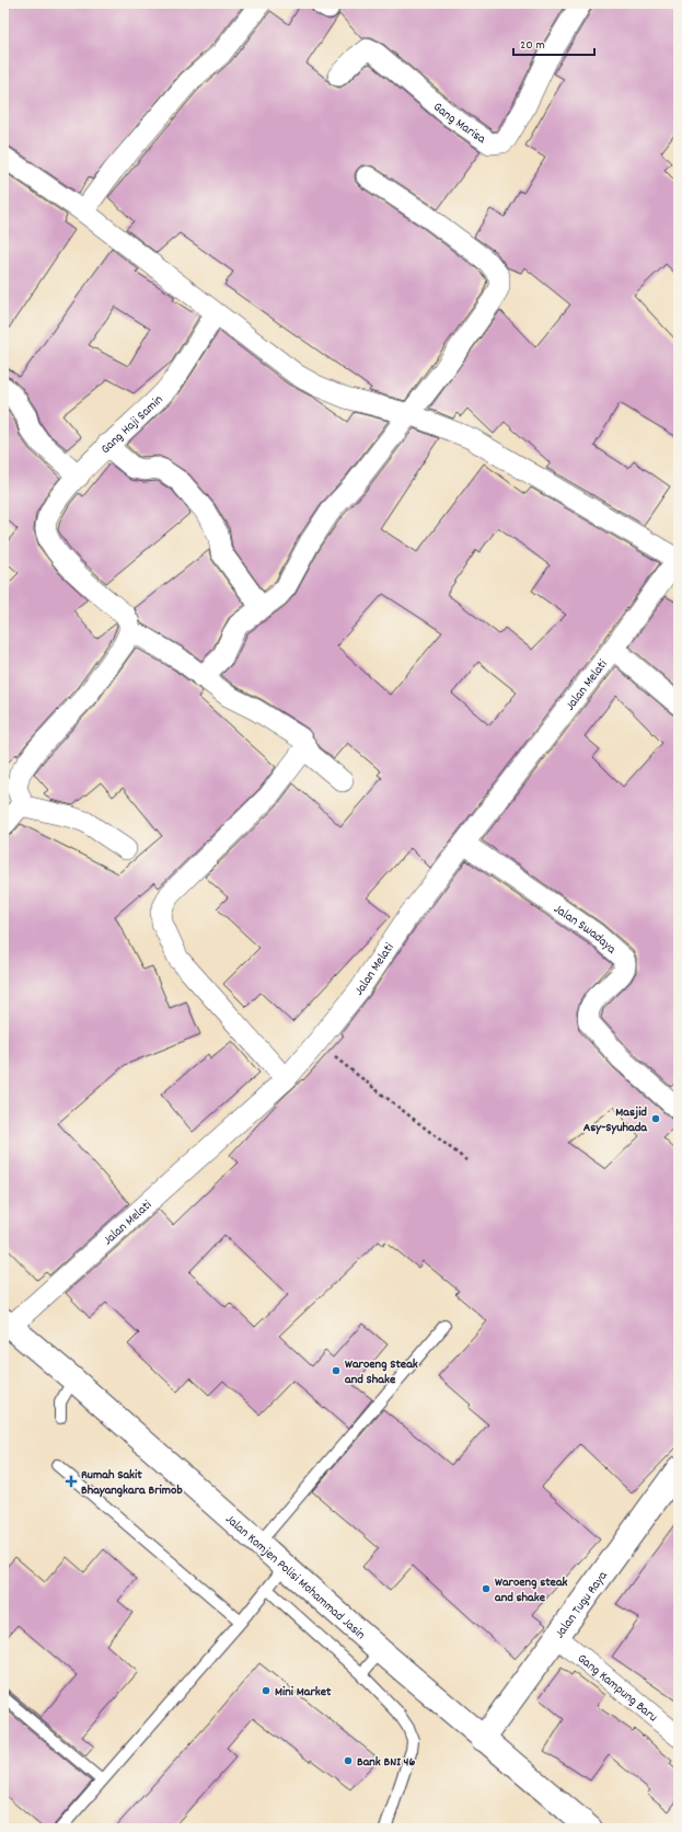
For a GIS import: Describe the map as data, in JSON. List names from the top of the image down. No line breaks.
{"streets":{"main road":["Jalan Komjen Polisi Mohammad Jasin","Jalan Tugu Raya"],"street":["Gang Marisa","Gang Haji Samin","Jalan Melati","Jalan Swadaya","Gang Kampung Baru"]},"crossings":[["Jalan Melati","Jalan Swadaya"],["Jalan Melati","Jalan Komjen Polisi Mohammad Jasin"],["Jalan Komjen Polisi Mohammad Jasin","Jalan Tugu Raya"],["Jalan Tugu Raya","Gang Kampung Baru"]],"places":{"other":["Masjid Asy-Syuhada","Waroeng Steak and Shake","Waroeng steak and shake","Mini Market","Bank BNI 46"],"health":["Rumah Sakit Bhayangkara Brimob"]},"scale_bar":"20 m"}
